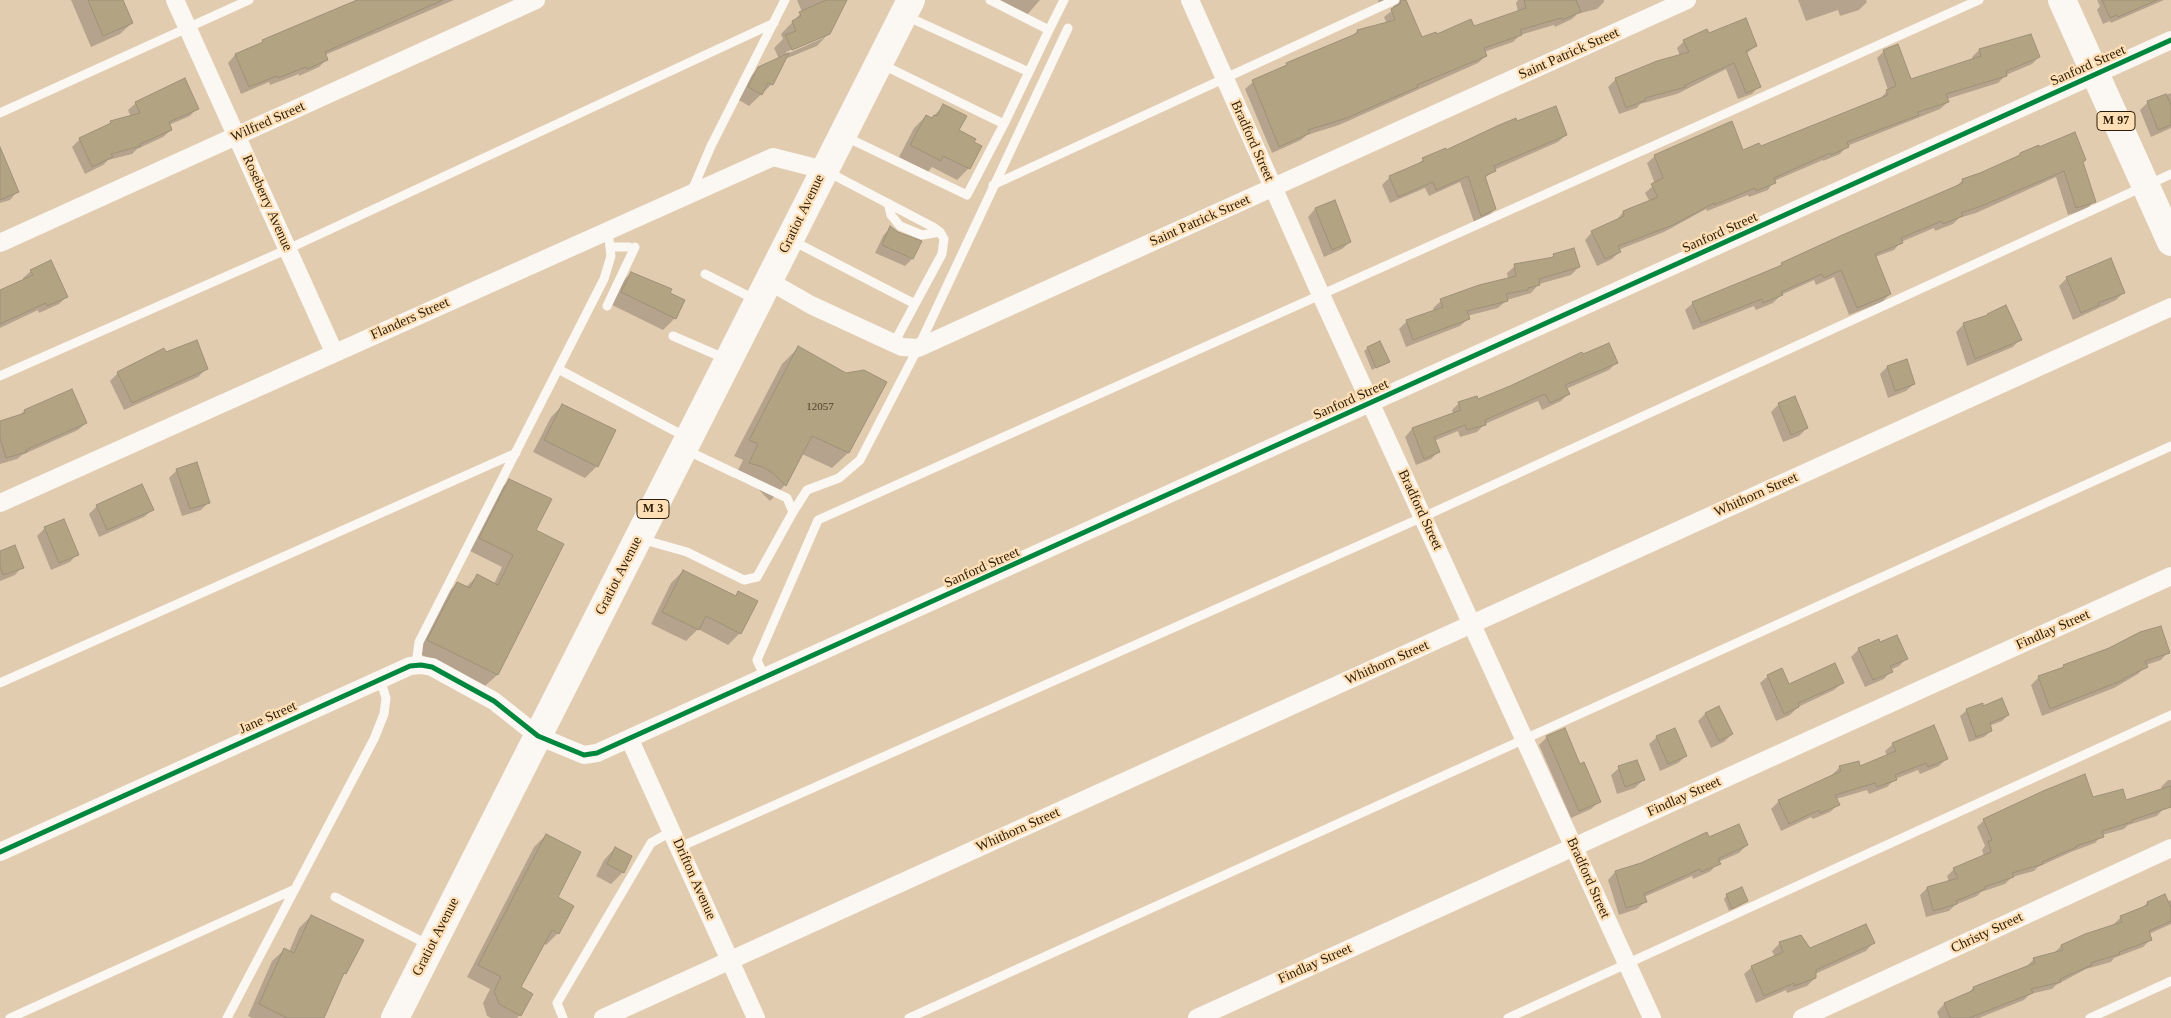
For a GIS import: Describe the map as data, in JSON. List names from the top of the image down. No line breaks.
{"streets":{"main road":["M 97","Gratiot Avenue","M 3"],"street":["Saint Patrick Street","Sanford Street","Wilfred Street","Bradford Street","Roseberry Avenue","Flanders Street","Whithorn Street","Findlay Street","Jane Street","Drifton Avenue","Christy Street"]},"crossings":[["Saint Patrick Street","Bradford Street"],["Sanford Street","M 97"],["Sanford Street","Bradford Street"],["Sanford Street","Gratiot Avenue"],["Sanford Street","Drifton Avenue"],["Wilfred Street","Roseberry Avenue"],["Bradford Street","Whithorn Street"],["Bradford Street","Findlay Street"],["Roseberry Avenue","Flanders Street"],["Gratiot Avenue","Flanders Street"],["Whithorn Street","Drifton Avenue"]],"house_numbers":["12057"]}
